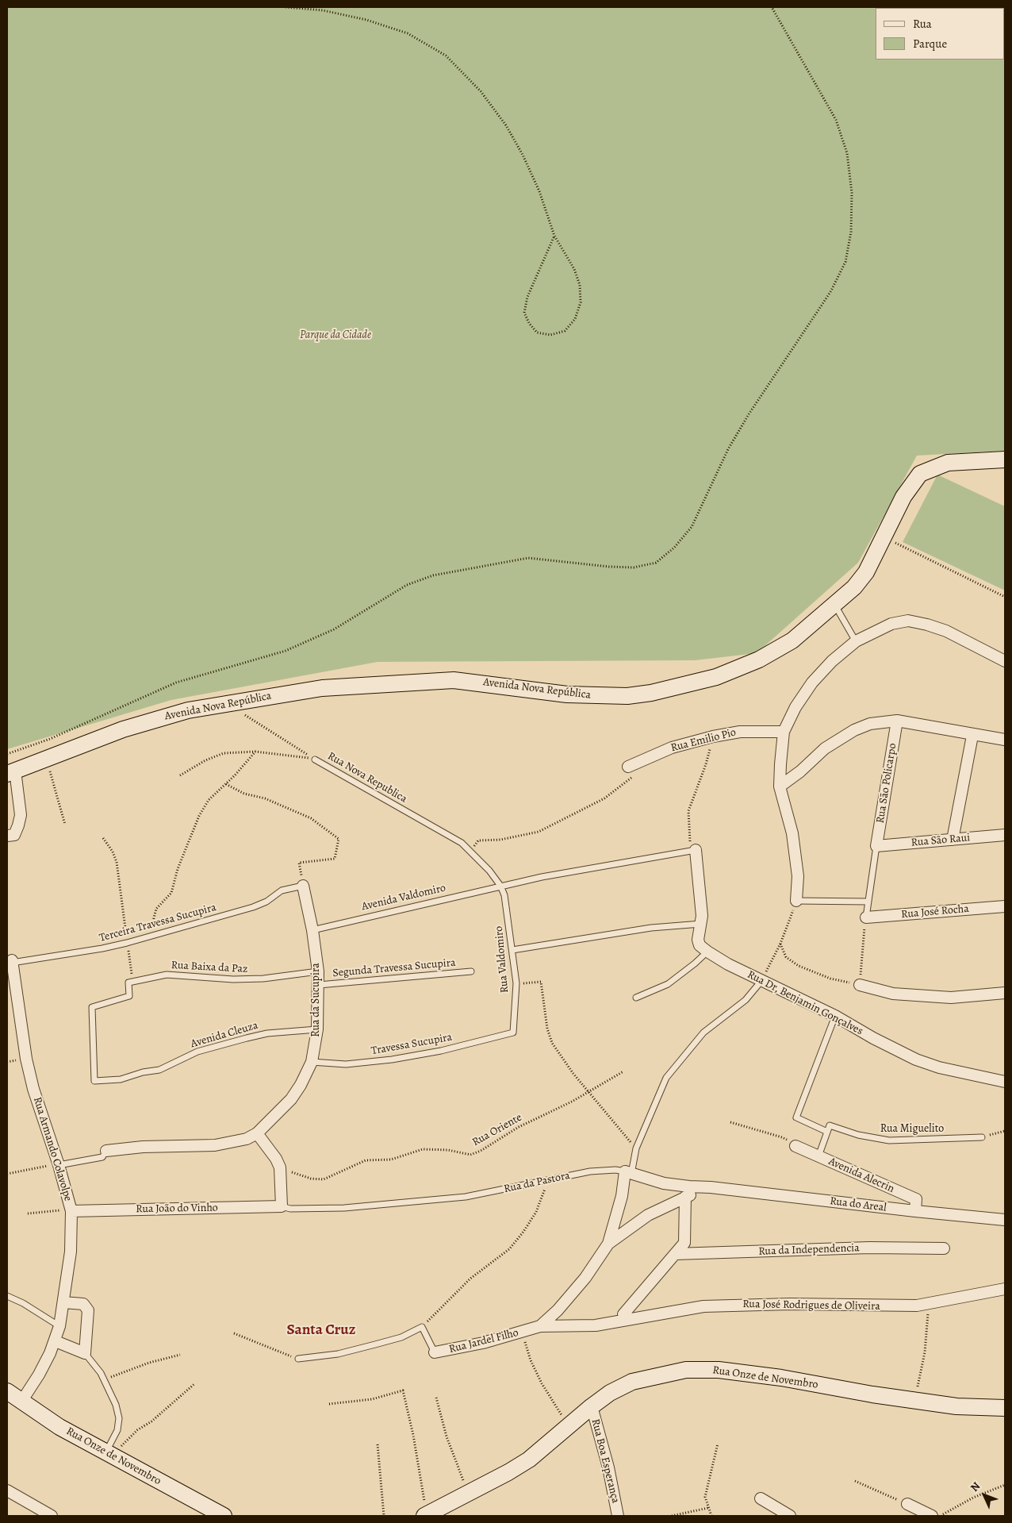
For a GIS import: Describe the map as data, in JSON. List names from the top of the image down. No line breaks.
{"streets":{"street":["Avenida Nova República","Rua Emilio Pio","Rua São Policarpo","Rua São Raui","Rua José Rocha","Rua da Sucupira","Rua Dr, Benjamin Gonçalves","Rua Armando Colavolpe","Avenida Alecrin","Rua da Pastora","Rua do Areal","Rua João do Vinho","Rua da Independencia","Rua José Rodrigues de Oliveira","Rua Jardel Filho","Rua Onze de Novembro","Rua Boa Esperança"],"lane":["Rua Nova Republica","Avenida Valdomiro","Terceira Travessa Sucupira","Rua Valdomiro","Rua Baixa da Paz","Segunda Travessa Sucupira","Avenida Cleuza","Travessa Sucupira","Rua Miguelito"],"path":["Rua Oriente"]},"crossings":[["Rua Nova Republica","Avenida Valdomiro"],["Rua Nova Republica","Rua Valdomiro"],["Rua São Policarpo","Rua São Raui"],["Avenida Valdomiro","Rua Valdomiro"],["Avenida Valdomiro","Rua da Sucupira"],["Avenida Valdomiro","Rua Dr, Benjamin Gonçalves"],["Terceira Travessa Sucupira","Rua da Sucupira"],["Terceira Travessa Sucupira","Rua Armando Colavolpe"],["Rua Valdomiro","Travessa Sucupira"],["Rua Baixa da Paz","Rua da Sucupira"],["Rua Baixa da Paz","Avenida Cleuza"],["Segunda Travessa Sucupira","Rua da Sucupira"],["Rua da Sucupira","Avenida Cleuza"],["Rua da Sucupira","Travessa Sucupira"],["Rua Armando Colavolpe","Rua João do Vinho"],["Rua Armando Colavolpe","Rua Onze de Novembro"],["Avenida Alecrin","Rua do Areal"],["Rua da Pastora","Rua do Areal"],["Rua da Pastora","Rua João do Vinho"],["Rua José Rodrigues de Oliveira","Rua Jardel Filho"],["Rua Onze de Novembro","Rua Boa Esperança"]],"districts":["Santa Cruz"],"parks":["Parque da Cidade"],"legend":["Rua","Parque"],"north":"top left"}
